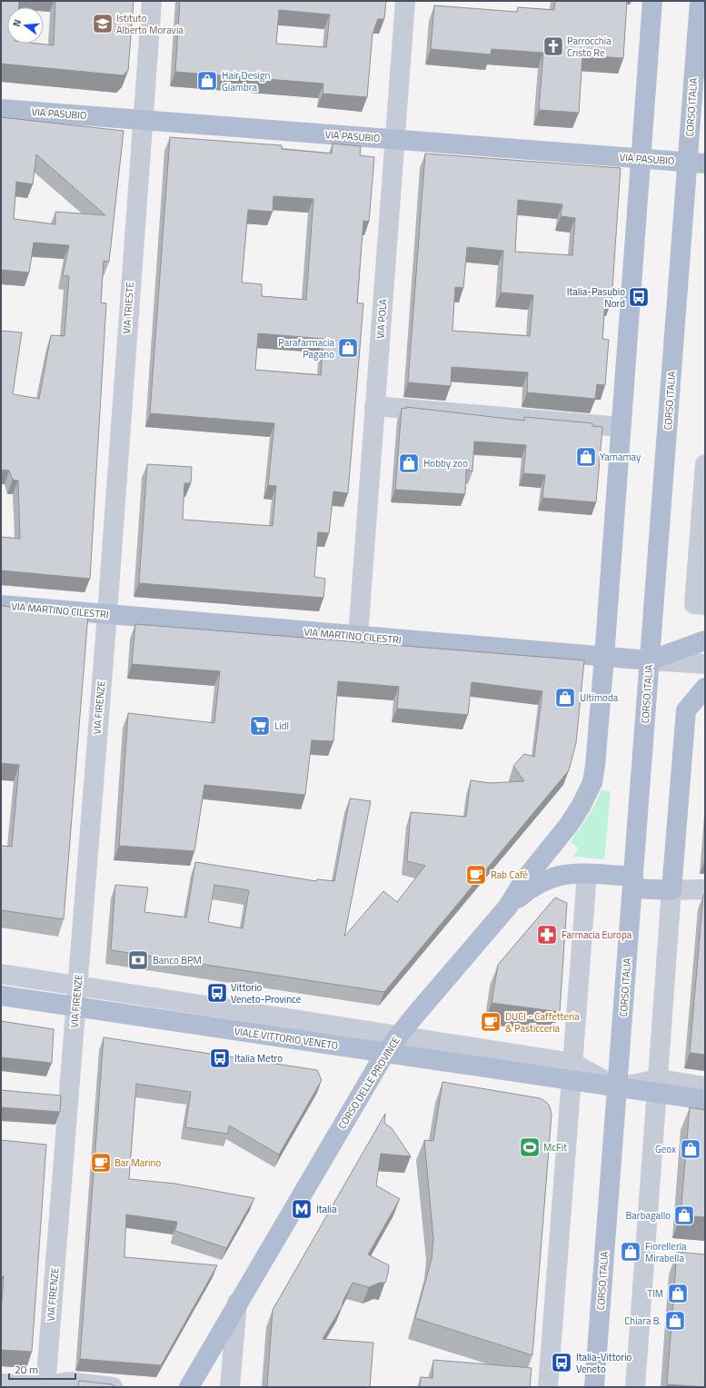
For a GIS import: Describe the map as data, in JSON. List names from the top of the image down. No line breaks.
{"streets":{"main road":["CORSO ITALIA","VIA PASUBIO","VIA MARTINO CILESTRI","VIALE VITTORIO VENETO","CORSO DELLE PROVINCE"],"street":["VIA TRIESTE","VIA POLA","VIA FIRENZE"]},"crossings":[["CORSO ITALIA","VIA PASUBIO"],["CORSO ITALIA","VIA MARTINO CILESTRI"],["CORSO ITALIA","VIALE VITTORIO VENETO"],["VIA PASUBIO","VIA TRIESTE"],["VIA PASUBIO","VIA POLA"],["VIA TRIESTE","VIA MARTINO CILESTRI"],["VIA TRIESTE","VIA FIRENZE"],["VIA POLA","VIA MARTINO CILESTRI"],["VIA MARTINO CILESTRI","VIA FIRENZE"],["VIA MARTINO CILESTRI","CORSO DELLE PROVINCE"],["VIA FIRENZE","VIALE VITTORIO VENETO"],["VIALE VITTORIO VENETO","CORSO DELLE PROVINCE"]],"places":{"school or university":["Istituto Alberto Moravia"],"church":["Parrocchia Cristo Re"],"shop":["Hair Design Giambra","Parafarmacia Pagano","Yamamay","Hobby zoo","Ultimoda","Geox","Barbagallo","Fiorelleria Mirabella","TIM","Chiara B."],"bus stop":["Italia-Pasubio Nord","Vittorio Veneto-Province","Italia Metro","Italia-Vittorio Veneto"],"supermarket":["Lidl"],"cafe":["Rab Cafè","DUCI - Caffetteria & Pasticceria","Bar Marino"],"pharmacy":["Farmacia Europa"],"bank":["Banco BPM"],"sports":["McFit"],"metro station":["Italia"]},"scale_bar":"20 m","north":"left"}
